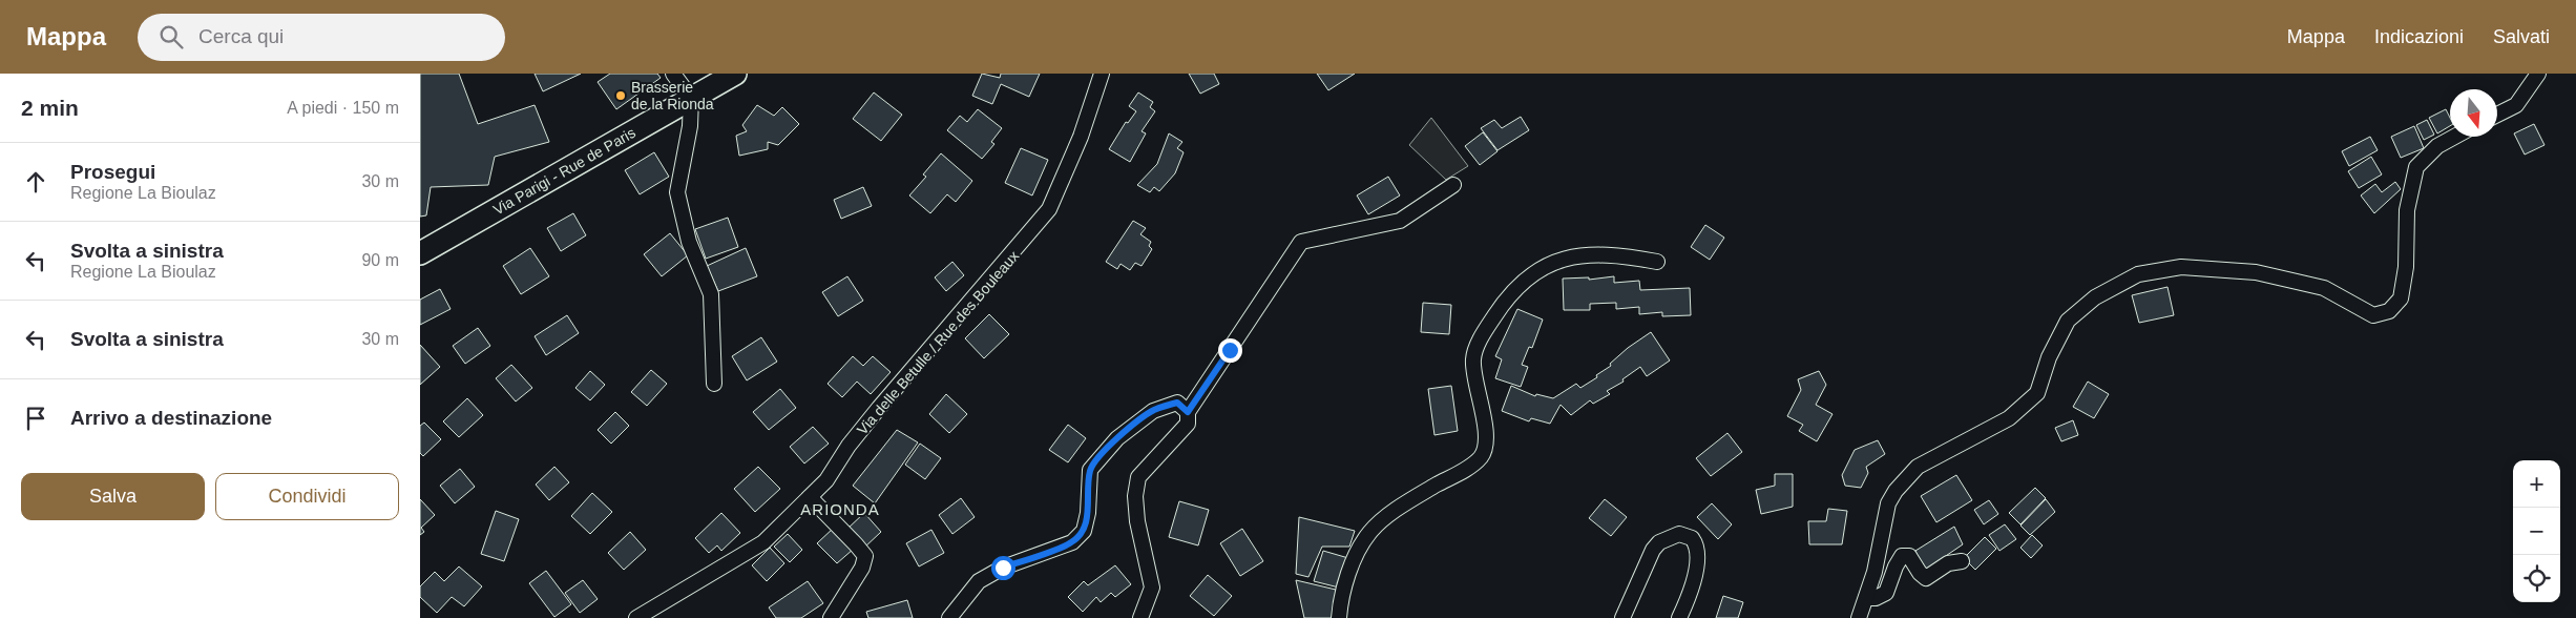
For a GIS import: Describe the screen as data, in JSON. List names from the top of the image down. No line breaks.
{"streets":{"main road":["Via Parigi - Rue de Paris"],"street":["Via delle Betulle / Rue des Bouleaux"]},"districts":["ARIONDA"],"places":["Brasserie de la Rionda"],"north":"bottom","page":{"header":"Mappa","search":"Cerca qui","nav":["Mappa","Indicazioni","Salvati"],"heading":["2 min","A piedi · 150 m"],"list":[["Prosegui","Regione La Bioulaz","30 m"],["Svolta a sinistra","Regione La Bioulaz","90 m"],["Svolta a sinistra","30 m"],"Arrivo a destinazione"],"buttons":["Salva","Condividi"],"map_buttons":["+","−"]}}
